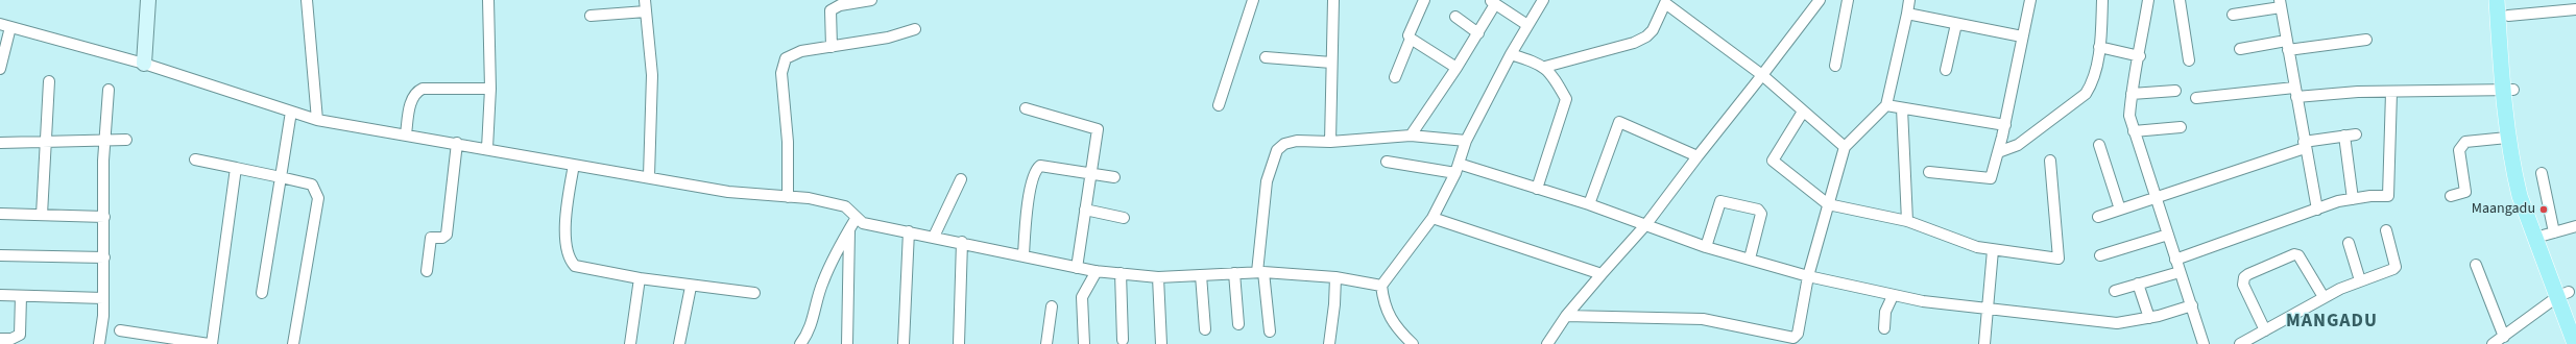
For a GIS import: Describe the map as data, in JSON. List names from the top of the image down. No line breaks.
{"districts":["MANGADU"],"places":["Maangadu"]}
